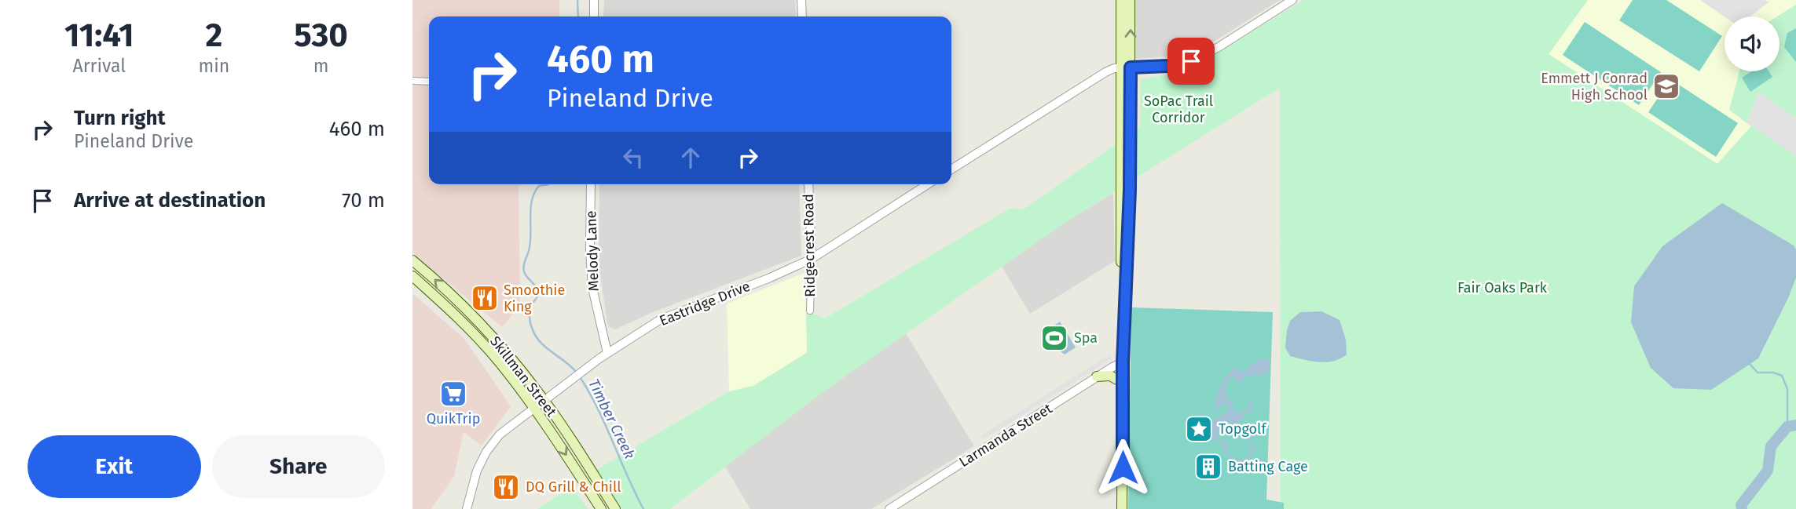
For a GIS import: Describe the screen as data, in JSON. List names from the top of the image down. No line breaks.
{"streets":{"main road":["Skillman Street"],"street":["Ridgecrest Road","Melody Lane","Eastridge Drive","Larmanda Street"]},"crossings":[["Ridgecrest Road","Eastridge Drive"],["Melody Lane","Eastridge Drive"],["Eastridge Drive","Skillman Street"]],"water":["Timber Creek"],"parks":["SoPac Trail Corridor","Fair Oaks Park"],"places":{"school or university":["Emmett J Conrad High School"],"restaurant":["Smoothie King","DQ Grill & Chill"],"sports":["Spa"],"supermarket":["QuikTrip"],"place":["Topgolf"],"building":["Batting Cage"]},"page":{"eta":["11:41","Arrival","2","min","530","m"],"turn":["460 m","Pineland Drive"],"list":[{"name":"Turn right","note":"Pineland Drive","value":"460 m"},{"name":"Arrive at destination","value":"70 m"}],"buttons":["Exit","Share"]}}
